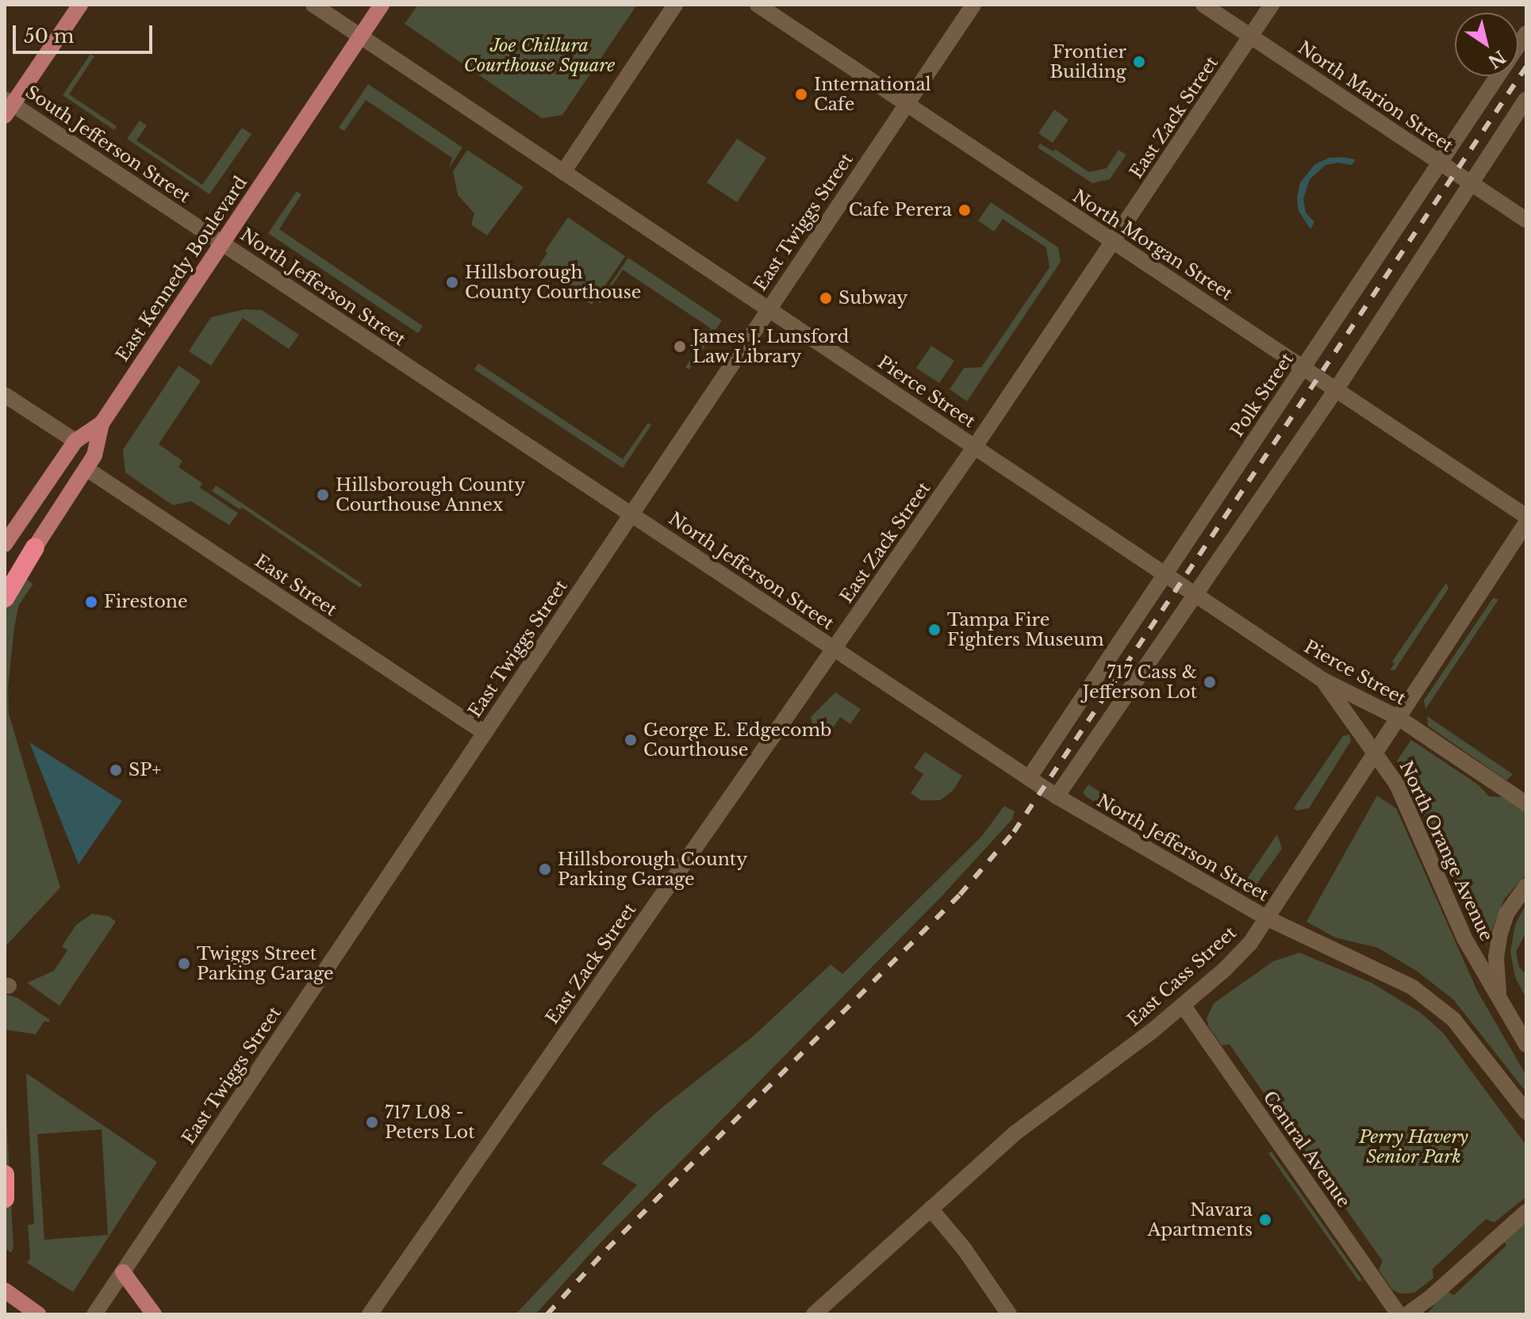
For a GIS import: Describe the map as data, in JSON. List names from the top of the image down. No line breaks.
{"streets":{"main road":["East Kennedy Boulevard"],"street":["North Marion Street","East Zack Street","South Jefferson Street","East Twiggs Street","North Morgan Street","North Jefferson Street","Pierce Street","Polk Street","East Street","North Orange Avenue","East Cass Street","Central Avenue"]},"crossings":[["North Marion Street","East Zack Street"],["North Marion Street","Polk Street"],["East Zack Street","North Morgan Street"],["East Zack Street","North Jefferson Street"],["East Zack Street","Pierce Street"],["South Jefferson Street","East Kennedy Boulevard"],["South Jefferson Street","North Jefferson Street"],["East Twiggs Street","North Morgan Street"],["East Twiggs Street","North Jefferson Street"],["East Twiggs Street","Pierce Street"],["East Twiggs Street","East Street"],["North Morgan Street","Polk Street"],["East Kennedy Boulevard","North Jefferson Street"],["East Kennedy Boulevard","Pierce Street"],["North Jefferson Street","Polk Street"],["North Jefferson Street","East Cass Street"],["Pierce Street","Polk Street"],["Pierce Street","North Orange Avenue"],["Pierce Street","East Cass Street"],["North Orange Avenue","East Cass Street"],["East Cass Street","Central Avenue"]],"parks":["Joe Chillura Courthouse Square","Perry Havery Senior Park"],"places":["Frontier Building","International Cafe","Cafe Perera","Hillsborough County Courthouse","Subway","James J. Lunsford Law Library","Hillsborough County Courthouse Annex","Firestone","Tampa Fire Fighters Museum","717 Cass & Jefferson Lot","George E. Edgecomb Courthouse","SP+","Hillsborough County Parking Garage","Twiggs Street Parking Garage","717 L08 - Peters Lot","Navara Apartments"],"scale_bar":"50 m","north":"bottom right"}
